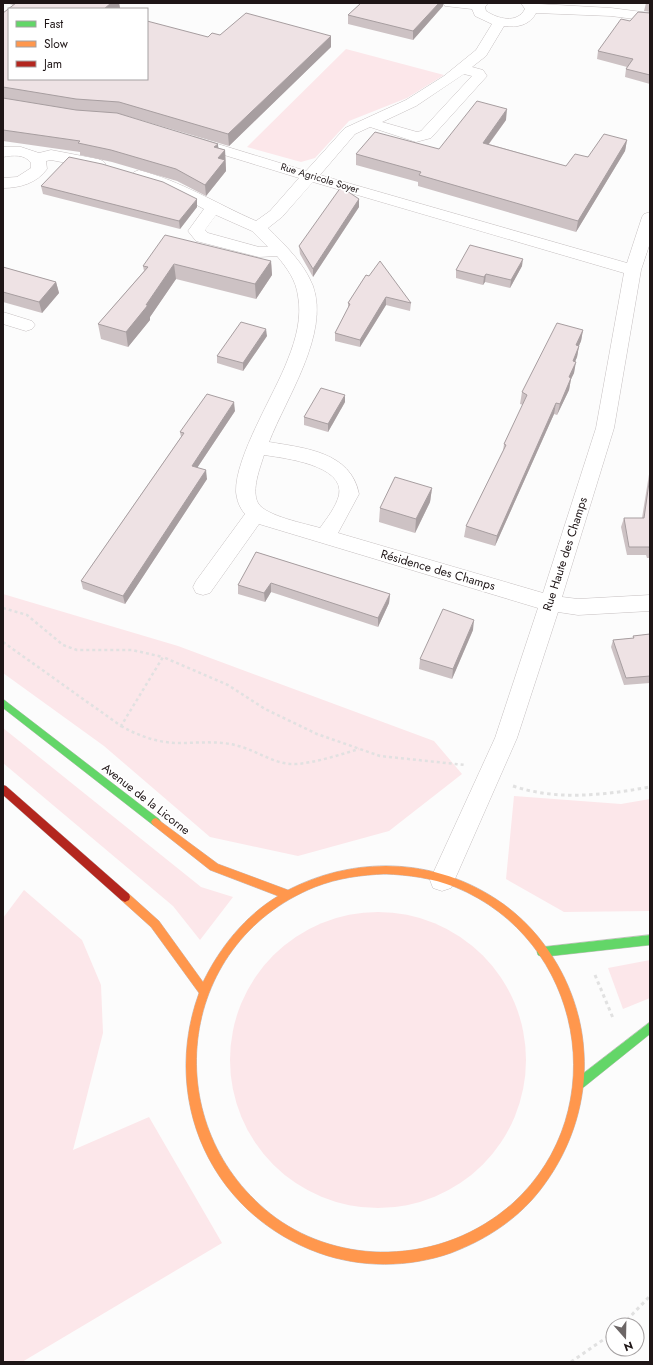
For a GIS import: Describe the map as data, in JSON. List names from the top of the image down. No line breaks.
{"streets":{"main road":["Avenue de la Licorne"],"street":["Rue Agricole Soyer","Rue Haute des Champs","Résidence des Champs"]},"crossings":[["Rue Agricole Soyer","Rue Haute des Champs"],["Rue Haute des Champs","Résidence des Champs"]],"legend":["Fast","Slow","Jam"],"north":"bottom"}
